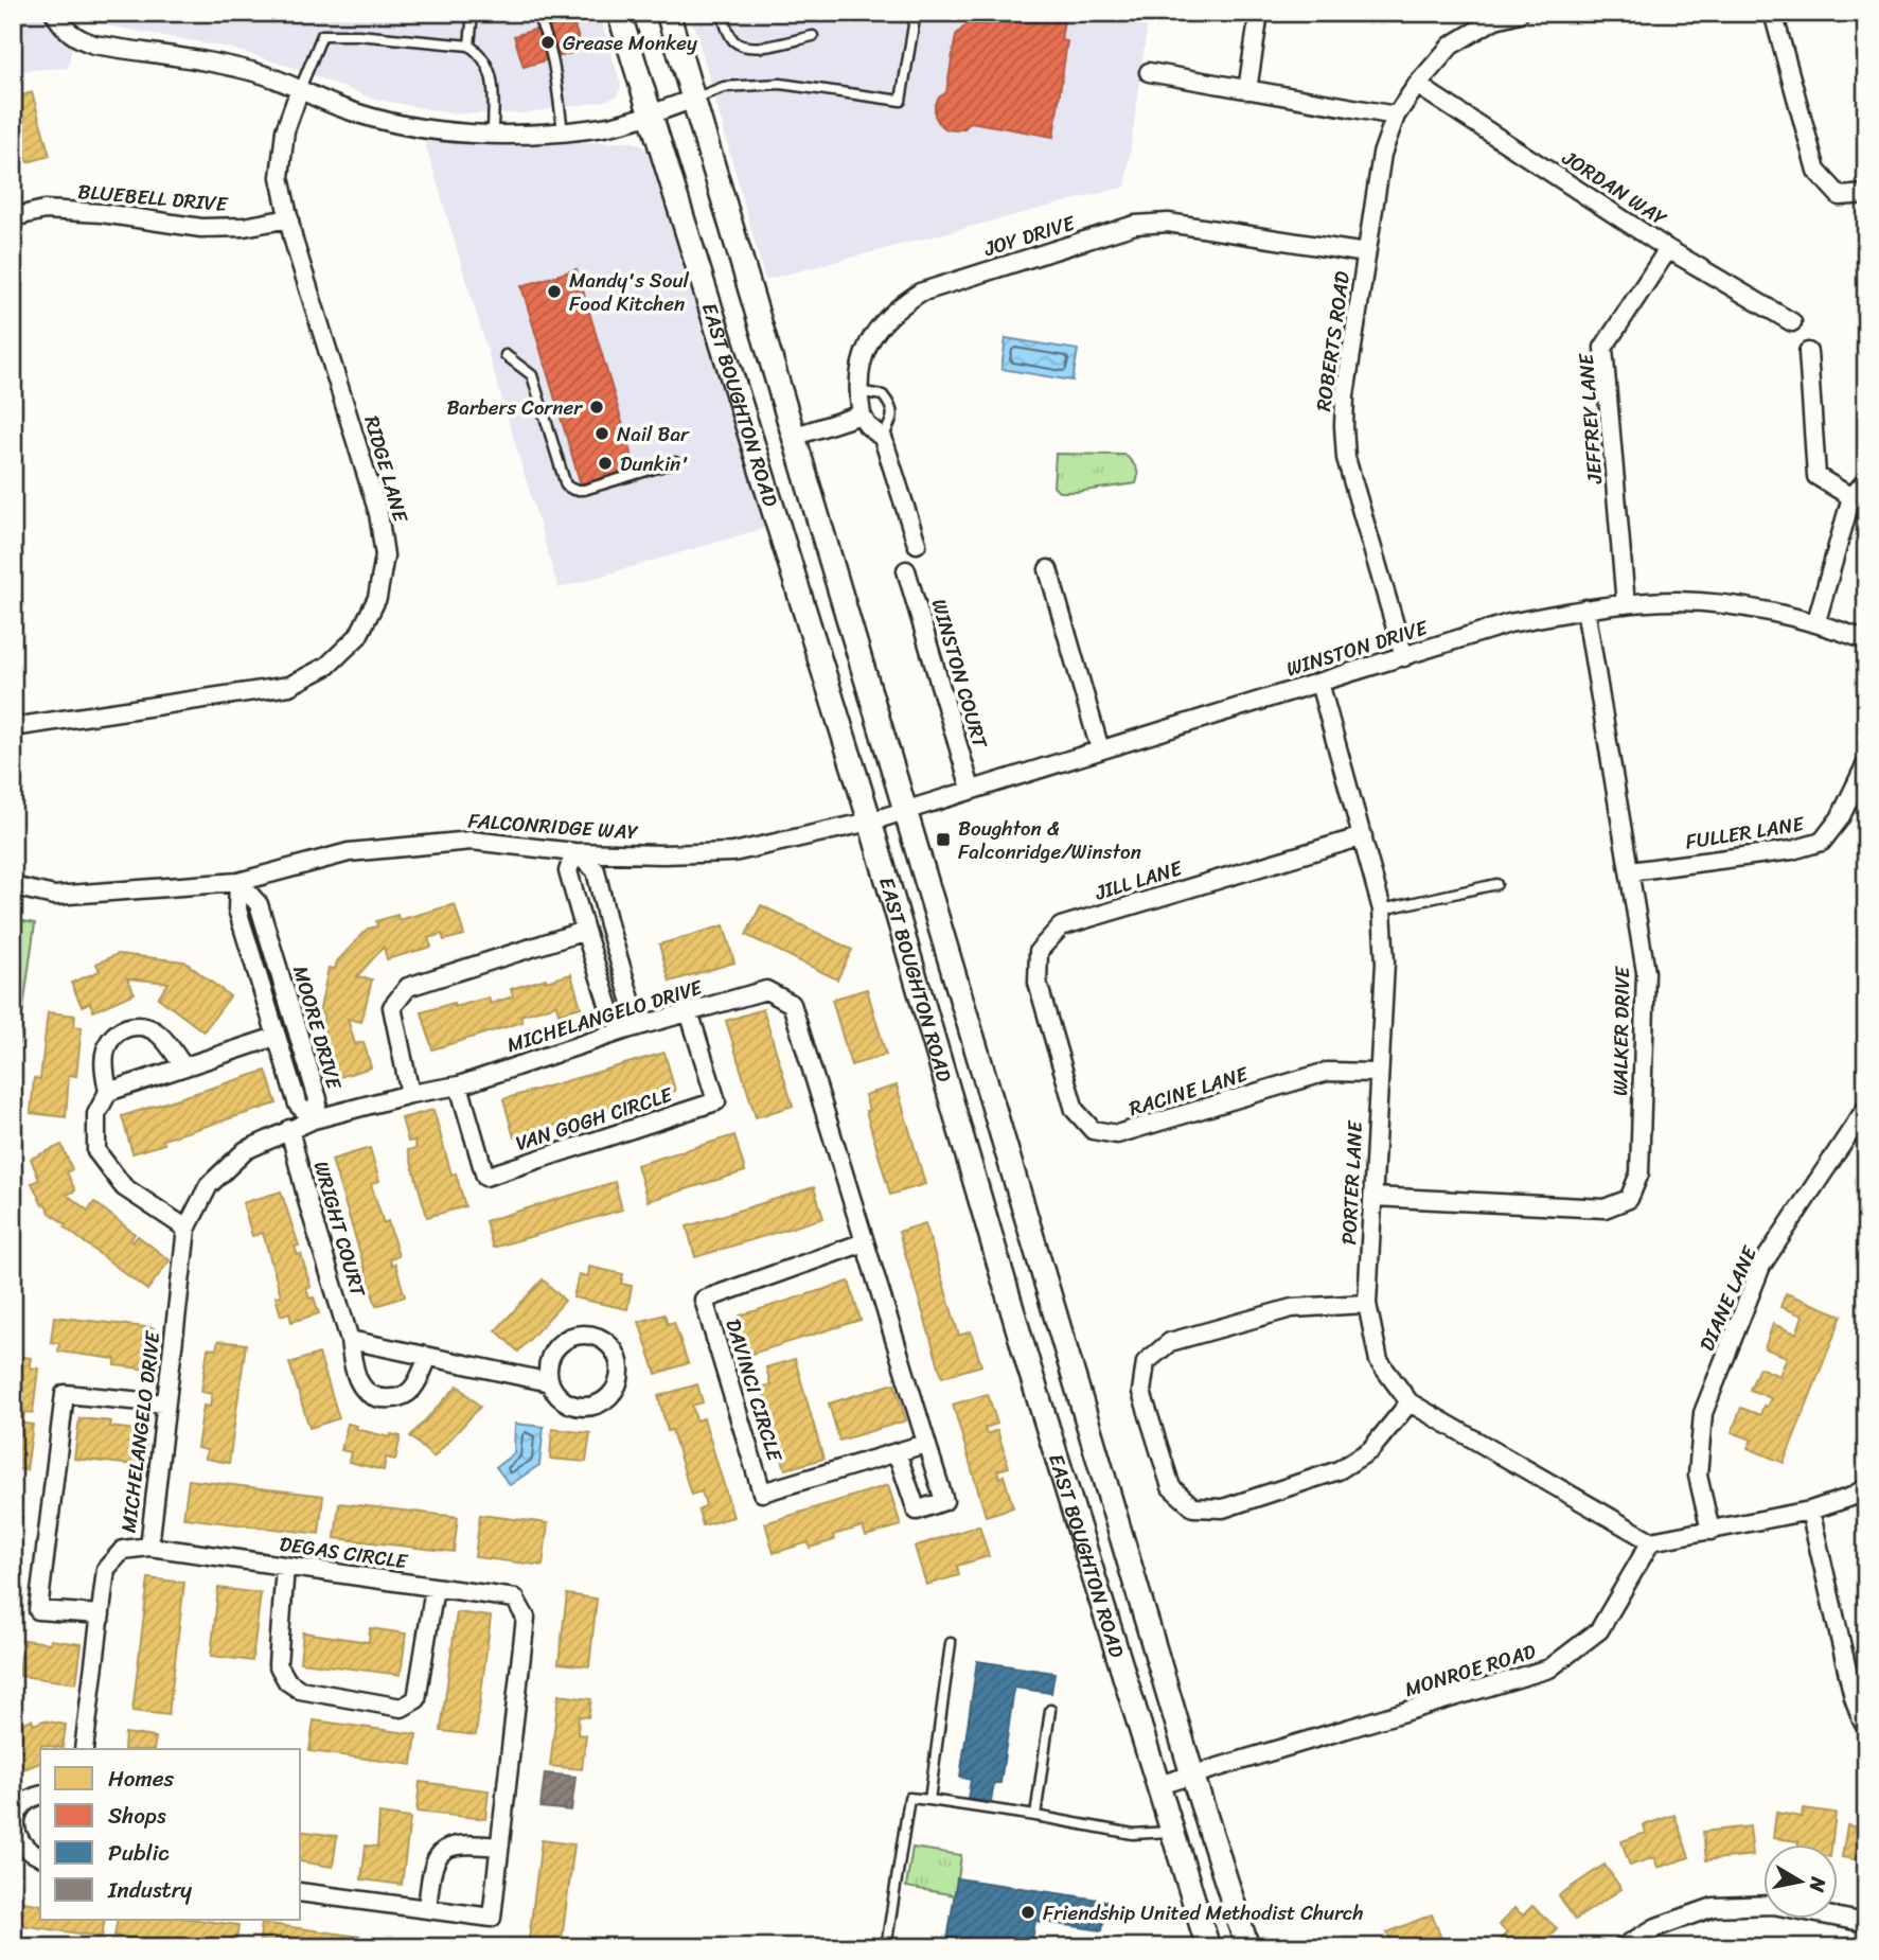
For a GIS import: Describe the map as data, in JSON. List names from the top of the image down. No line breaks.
{"streets":{"main road":["EAST BOUGHTON ROAD"],"street":["JORDAN WAY","BLUEBELL DRIVE","JOY DRIVE","ROBERTS ROAD","JEFFREY LANE","RIDGE LANE","WINSTON DRIVE","WINSTON COURT","FALCONRIDGE WAY","FULLER LANE","JILL LANE","MICHELANGELO DRIVE","MOORE DRIVE","WALKER DRIVE","RACINE LANE","VAN GOGH CIRCLE","PORTER LANE","WRIGHT COURT","DIANE LANE","DAVINCI CIRCLE","DEGAS CIRCLE","MONROE ROAD"]},"crossings":[["JORDAN WAY","ROBERTS ROAD"],["JORDAN WAY","JEFFREY LANE"],["BLUEBELL DRIVE","RIDGE LANE"],["JOY DRIVE","ROBERTS ROAD"],["ROBERTS ROAD","WINSTON DRIVE"],["EAST BOUGHTON ROAD","WINSTON DRIVE"],["EAST BOUGHTON ROAD","FALCONRIDGE WAY"],["EAST BOUGHTON ROAD","MONROE ROAD"],["JEFFREY LANE","WINSTON DRIVE"],["WINSTON DRIVE","WINSTON COURT"],["WINSTON DRIVE","FALCONRIDGE WAY"],["WINSTON DRIVE","WALKER DRIVE"],["WINSTON DRIVE","PORTER LANE"],["FALCONRIDGE WAY","MOORE DRIVE"],["FULLER LANE","WALKER DRIVE"],["JILL LANE","RACINE LANE"],["JILL LANE","PORTER LANE"],["MICHELANGELO DRIVE","MOORE DRIVE"],["MICHELANGELO DRIVE","VAN GOGH CIRCLE"],["MICHELANGELO DRIVE","WRIGHT COURT"],["MICHELANGELO DRIVE","DAVINCI CIRCLE"],["MICHELANGELO DRIVE","DEGAS CIRCLE"],["WALKER DRIVE","PORTER LANE"],["RACINE LANE","PORTER LANE"],["PORTER LANE","MONROE ROAD"]],"places":{"other":["Grease Monkey","Mandy's Soul Food Kitchen","Barbers Corner","Nail Bar","Dunkin'","Friendship United Methodist Church"],"transit":["Boughton & Falconridge/Winston"]},"legend":["Homes","Shops","Public","Industry"],"north":"right"}
